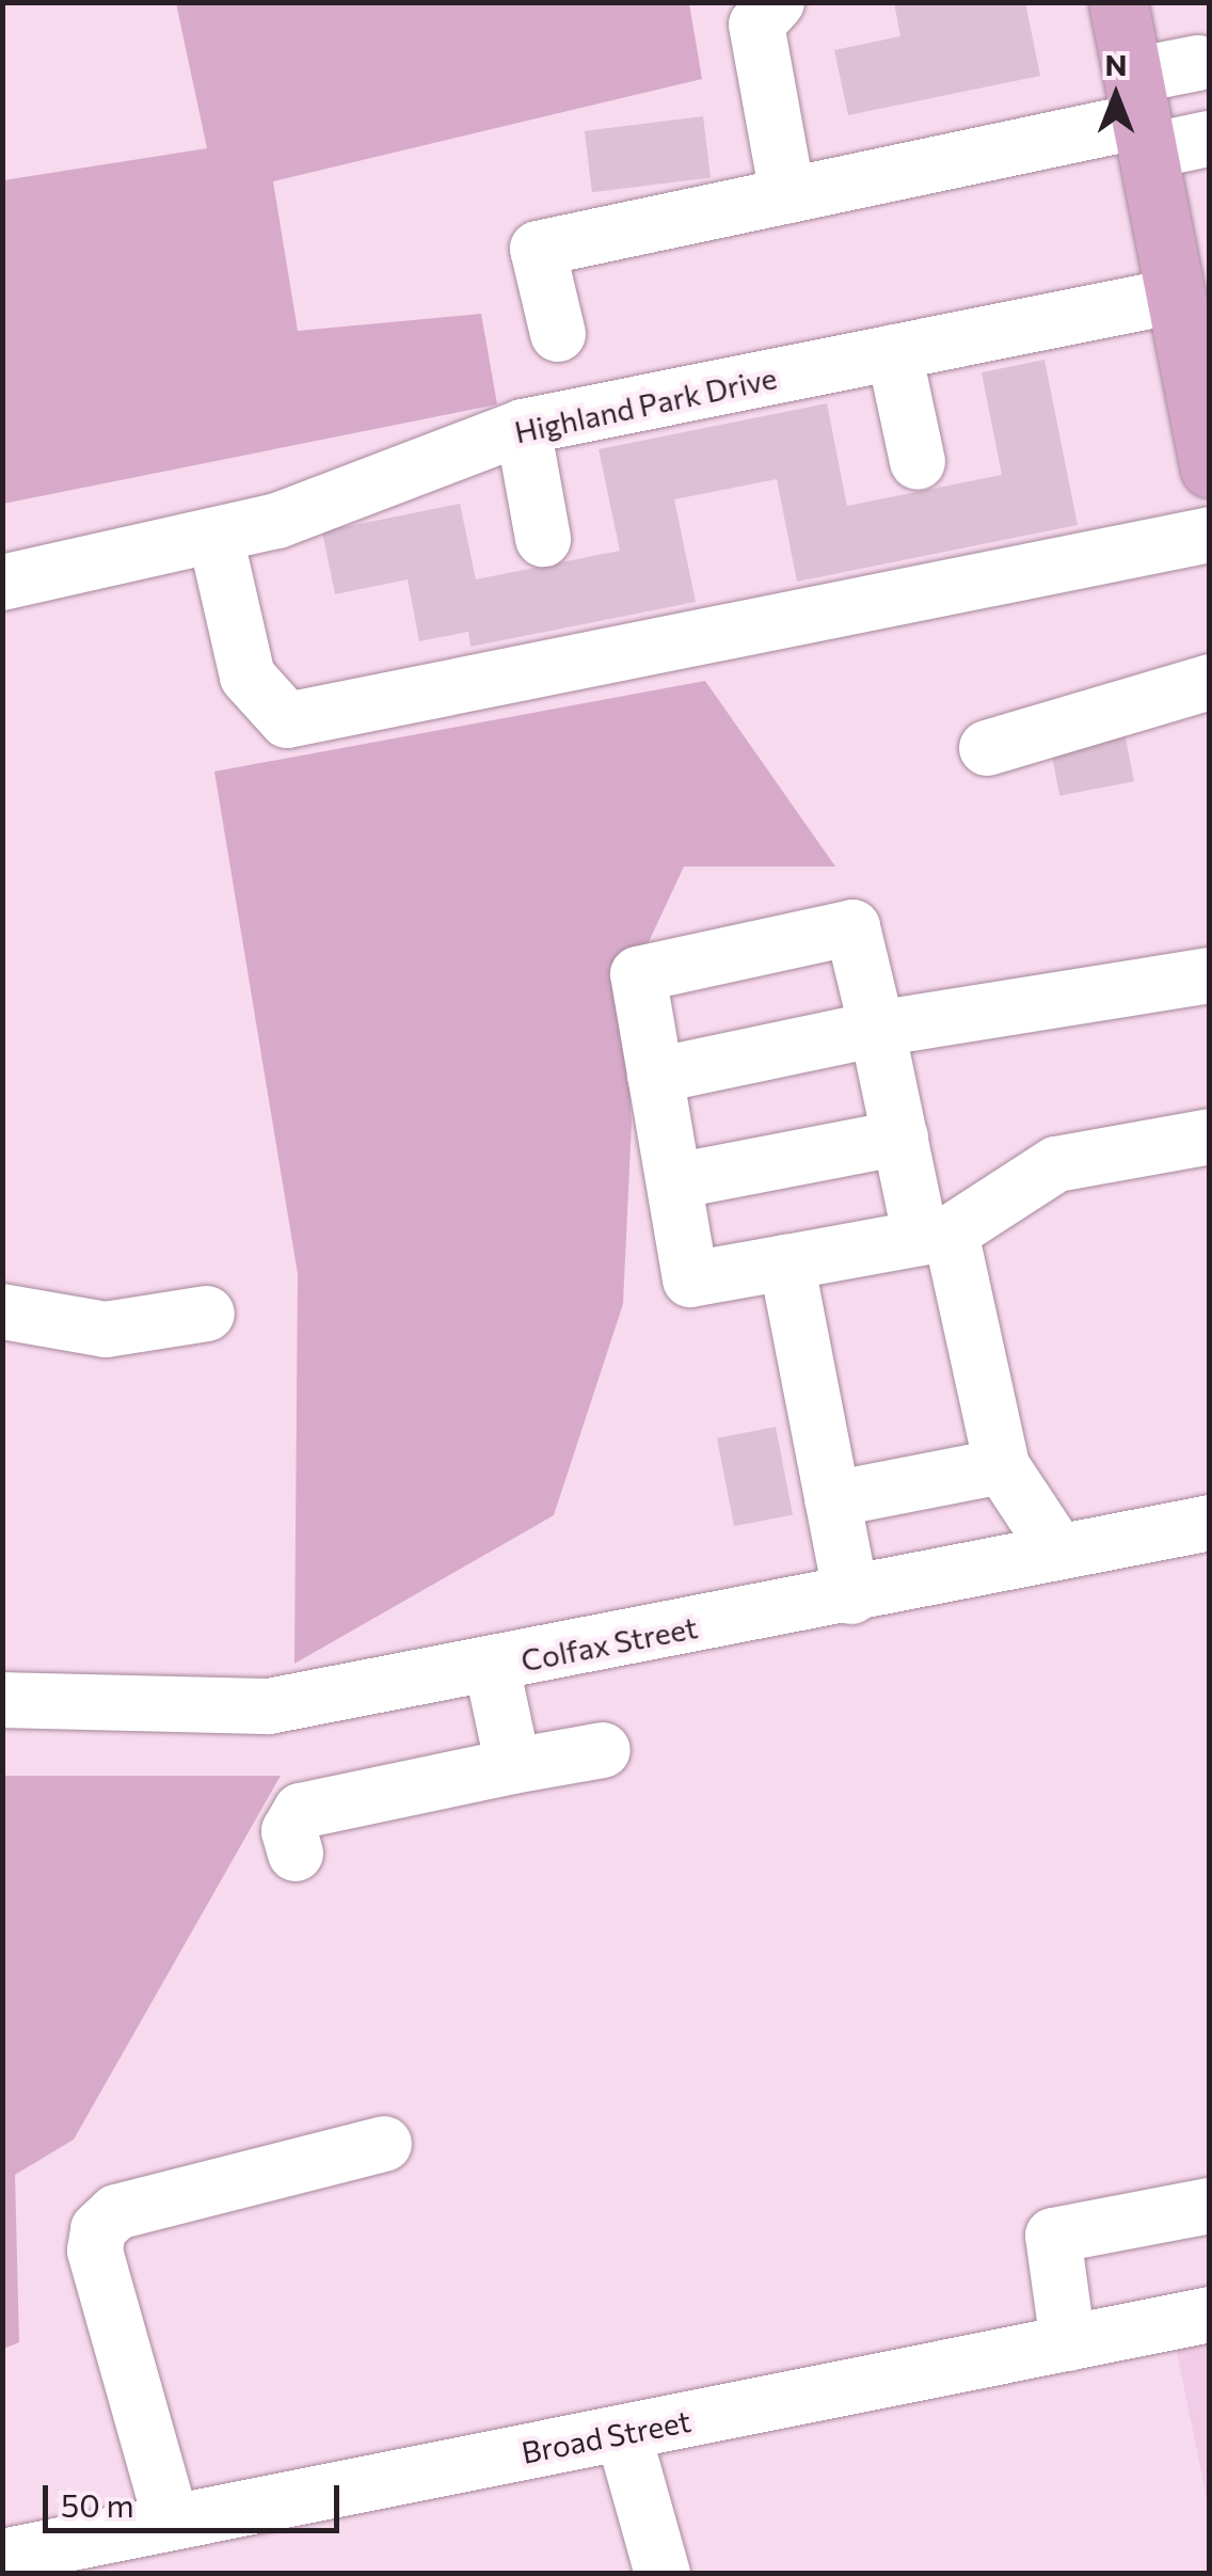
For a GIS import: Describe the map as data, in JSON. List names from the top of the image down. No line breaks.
{"streets":{"street":["Highland Park Drive","Colfax Street","Broad Street"]},"scale_bar":"50 m","north":"top"}
